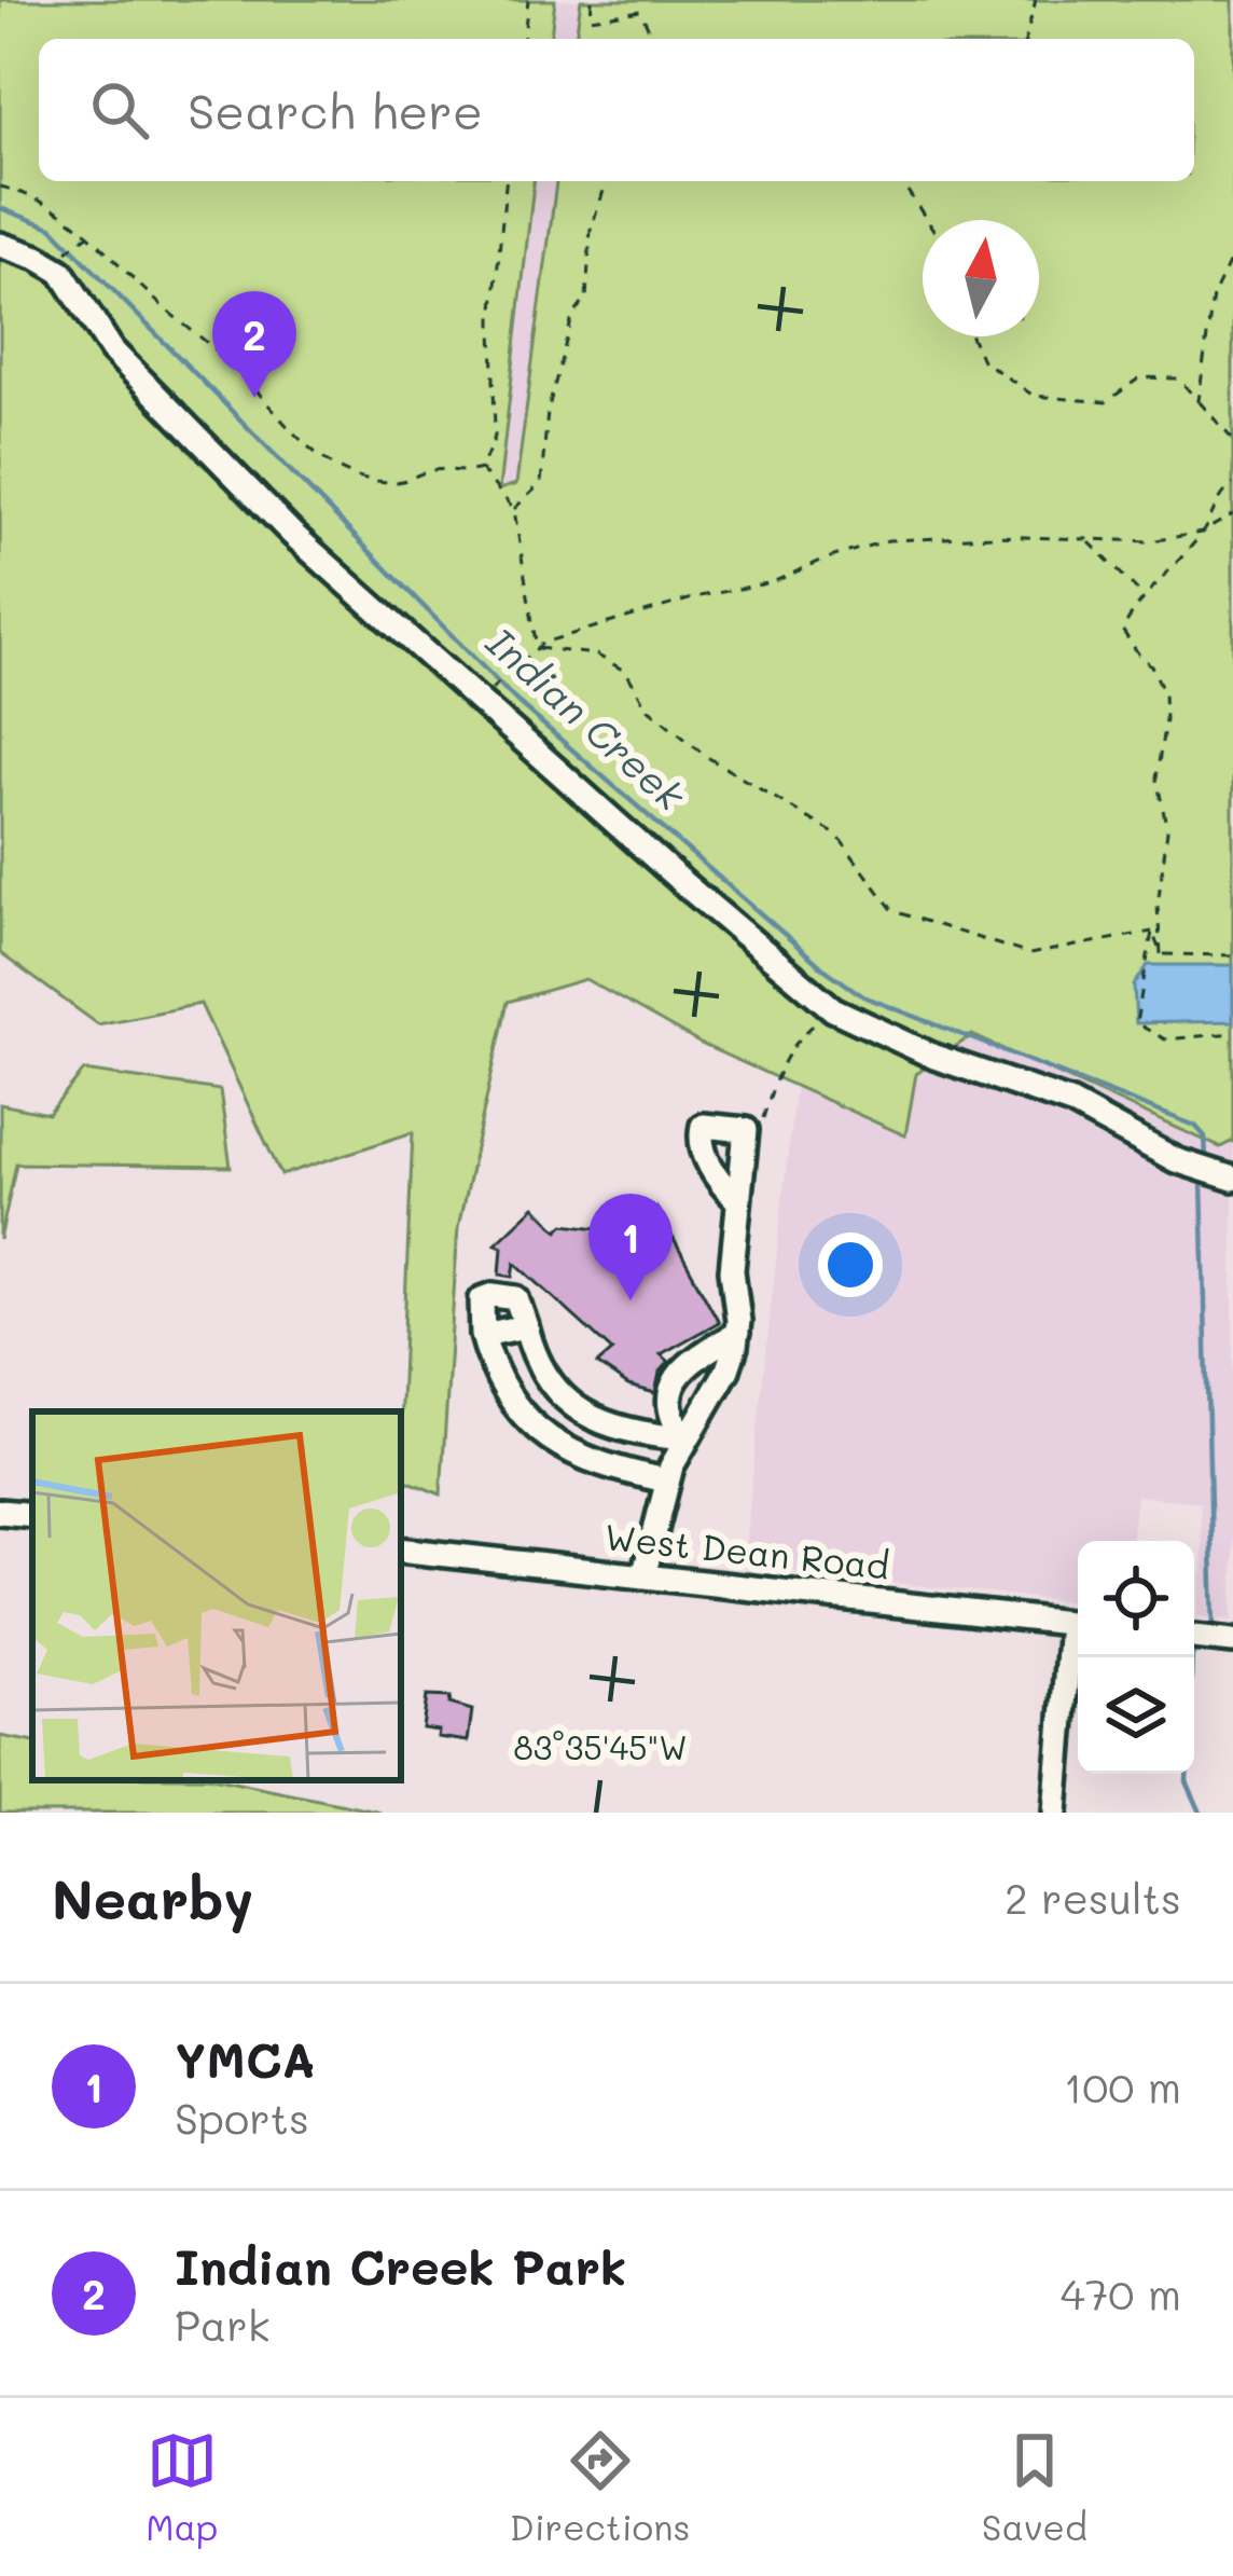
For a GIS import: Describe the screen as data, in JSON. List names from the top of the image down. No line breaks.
{"streets":{"street":["West Dean Road"]},"water":["Indian Creek"],"north":"top","page":{"search":"Search here","pins":["2","1"],"heading":["Nearby","2 results"],"list":[{"mark":"1","name":"YMCA","note":"Sports","value":"100 m"},{"mark":"2","name":"Indian Creek Park","note":"Park","value":"470 m"}],"nav":["Map","Directions","Saved"]},"coordinates":["83°35'45\"W"]}
